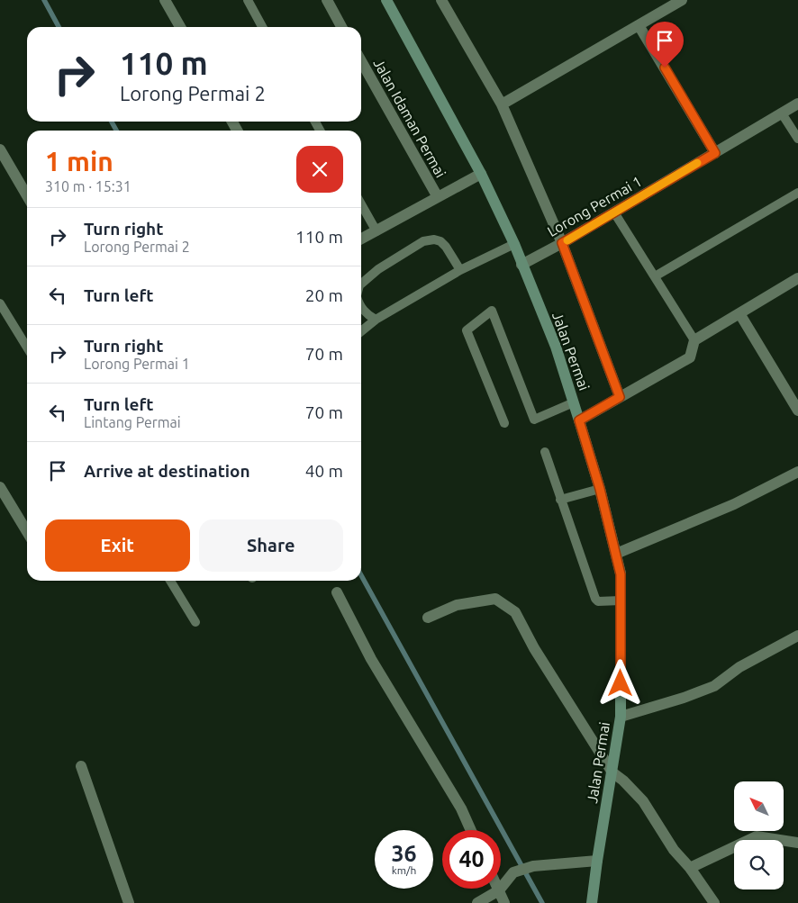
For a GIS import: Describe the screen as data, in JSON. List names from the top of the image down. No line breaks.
{"streets":{"street":["Jalan Idaman Permai","Lorong Permai 1","Jalan Permai"]},"crossings":[["Lorong Permai 1","Jalan Permai"]],"north":"top left","page":{"turn":["110 m","Lorong Permai 2"],"heading":["1 min","310 m · 15:31"],"list":[{"name":"Turn right","note":"Lorong Permai 2","value":"110 m"},{"name":"Turn left","value":"20 m"},{"name":"Turn right","note":"Lorong Permai 1","value":"70 m"},{"name":"Turn left","note":"Lintang Permai","value":"70 m"},{"name":"Arrive at destination","value":"40 m"}],"buttons":["Exit","Share"],"speed":"36 km/h","limit":"40"}}
